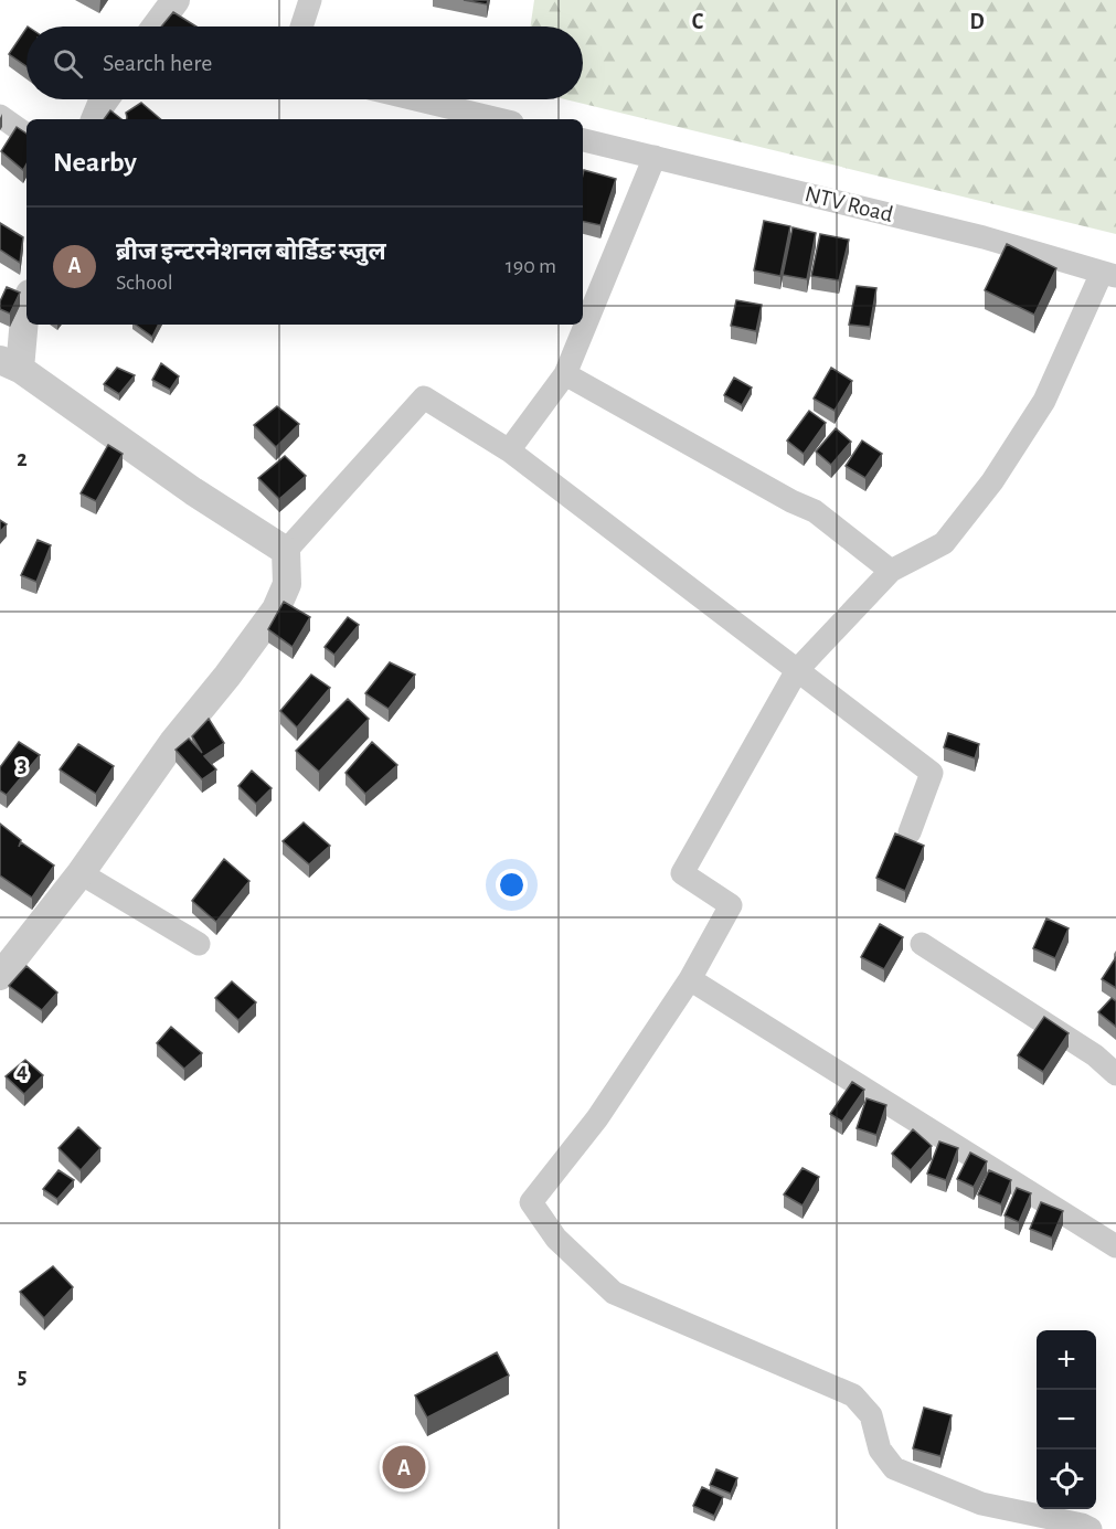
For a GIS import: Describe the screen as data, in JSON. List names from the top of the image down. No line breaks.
{"streets":{"street":["NTV Road"]},"page":{"search":"Search here","heading":"Nearby","list":[{"mark":"A","name":"ब्रीज इन्टरनेशनल बोर्डिङ स्जुल","note":"School","value":"190 m"}],"map_buttons":["+","−"],"pins":"A"},"grid":{"columns":["C","D"],"rows":["2","3","4","5"]}}
